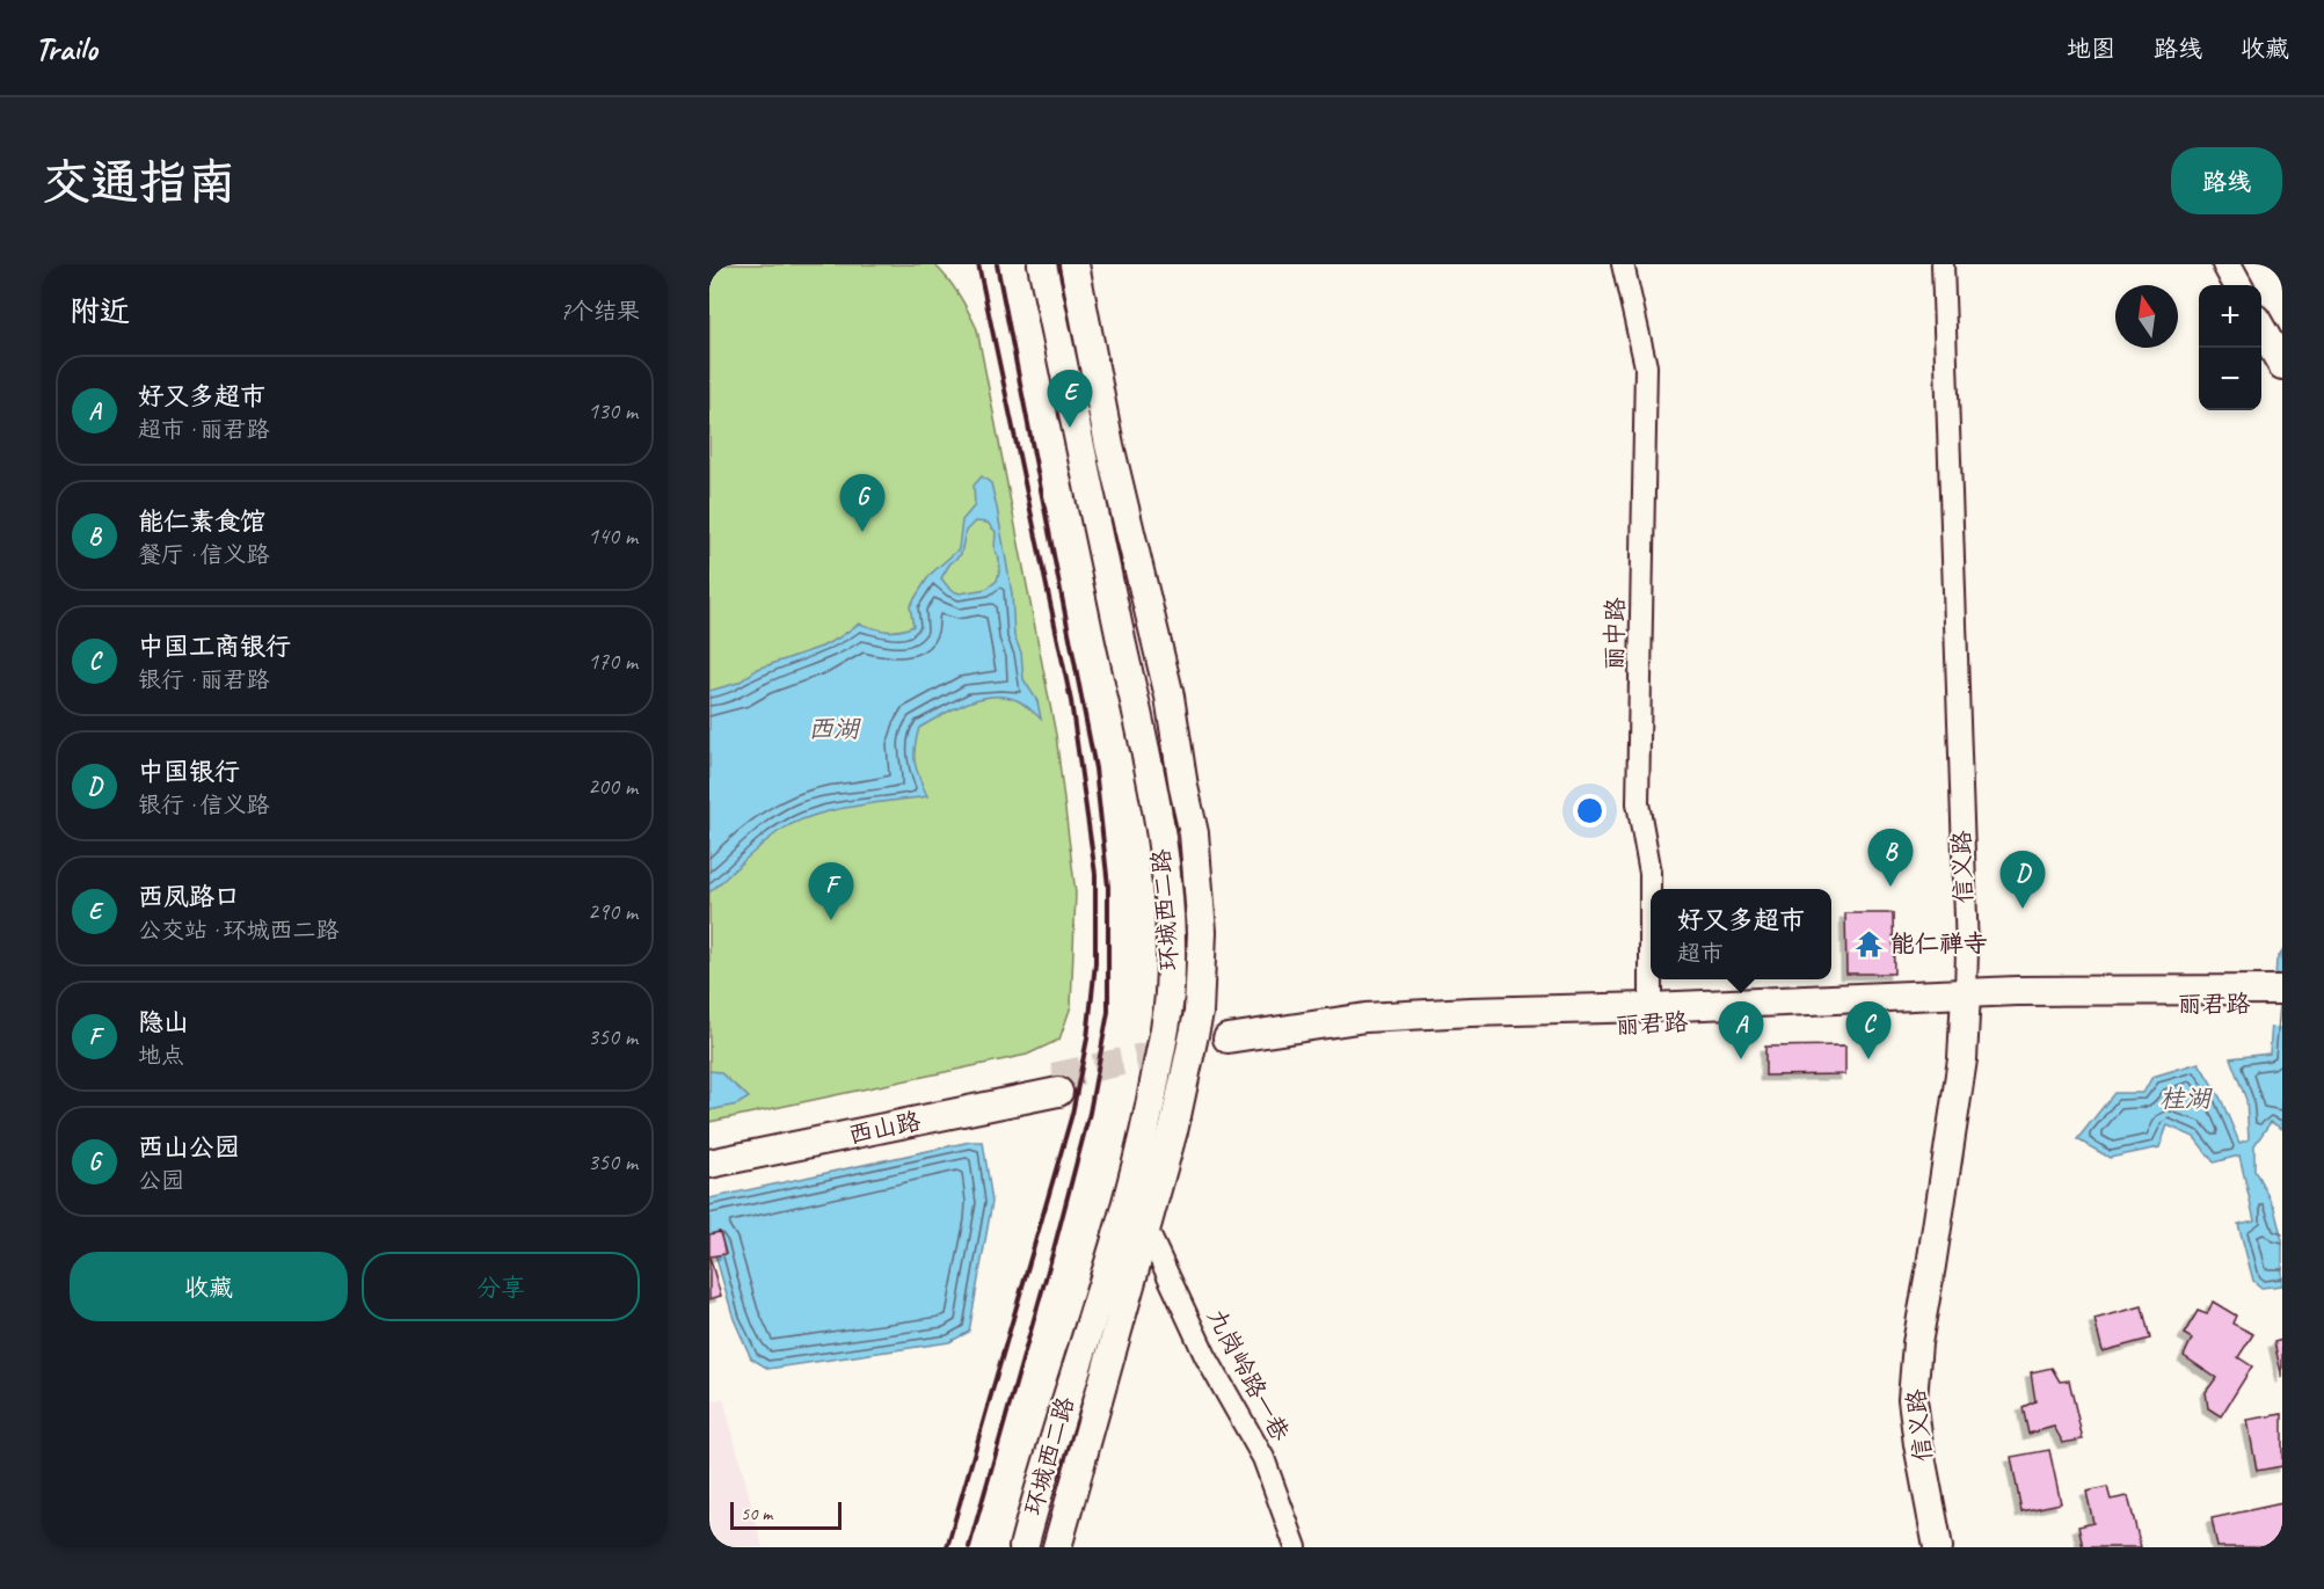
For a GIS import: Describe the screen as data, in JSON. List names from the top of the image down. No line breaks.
{"streets":{"main road":["信义路","环城西二路","丽君路","西山路"],"street":["丽中路","九岗岭路一巷"]},"crossings":[["丽中路","丽君路"],["信义路","丽君路"],["环城西二路","九岗岭路一巷"]],"water":["西湖","桂湖"],"places":{"temple":["能仁禅寺"]},"scale_bar":"50 m","north":"top","page":{"header":"Trailo","nav":["地图","路线","收藏"],"buttons":["路线",["收藏","分享"]],"title":"交通指南","heading":["附近","7个结果"],"map_buttons":["+","−"],"list":[{"mark":"A","name":"好又多超市","note":"超市 · 丽君路","value":"130 m"},{"mark":"B","name":"能仁素食馆","note":"餐厅 · 信义路","value":"140 m"},{"mark":"C","name":"中国工商银行","note":"银行 · 丽君路","value":"170 m"},{"mark":"D","name":"中国银行","note":"银行 · 信义路","value":"200 m"},{"mark":"E","name":"西凤路口","note":"公交站 · 环城西二路","value":"290 m"},{"mark":"F","name":"隐山","note":"地点","value":"350 m"},{"mark":"G","name":"西山公园","note":"公园","value":"350 m"}],"pins":["E","G","B","D","F","A","C"],"popup":["好又多超市","超市"],"scale":"50 m"}}
